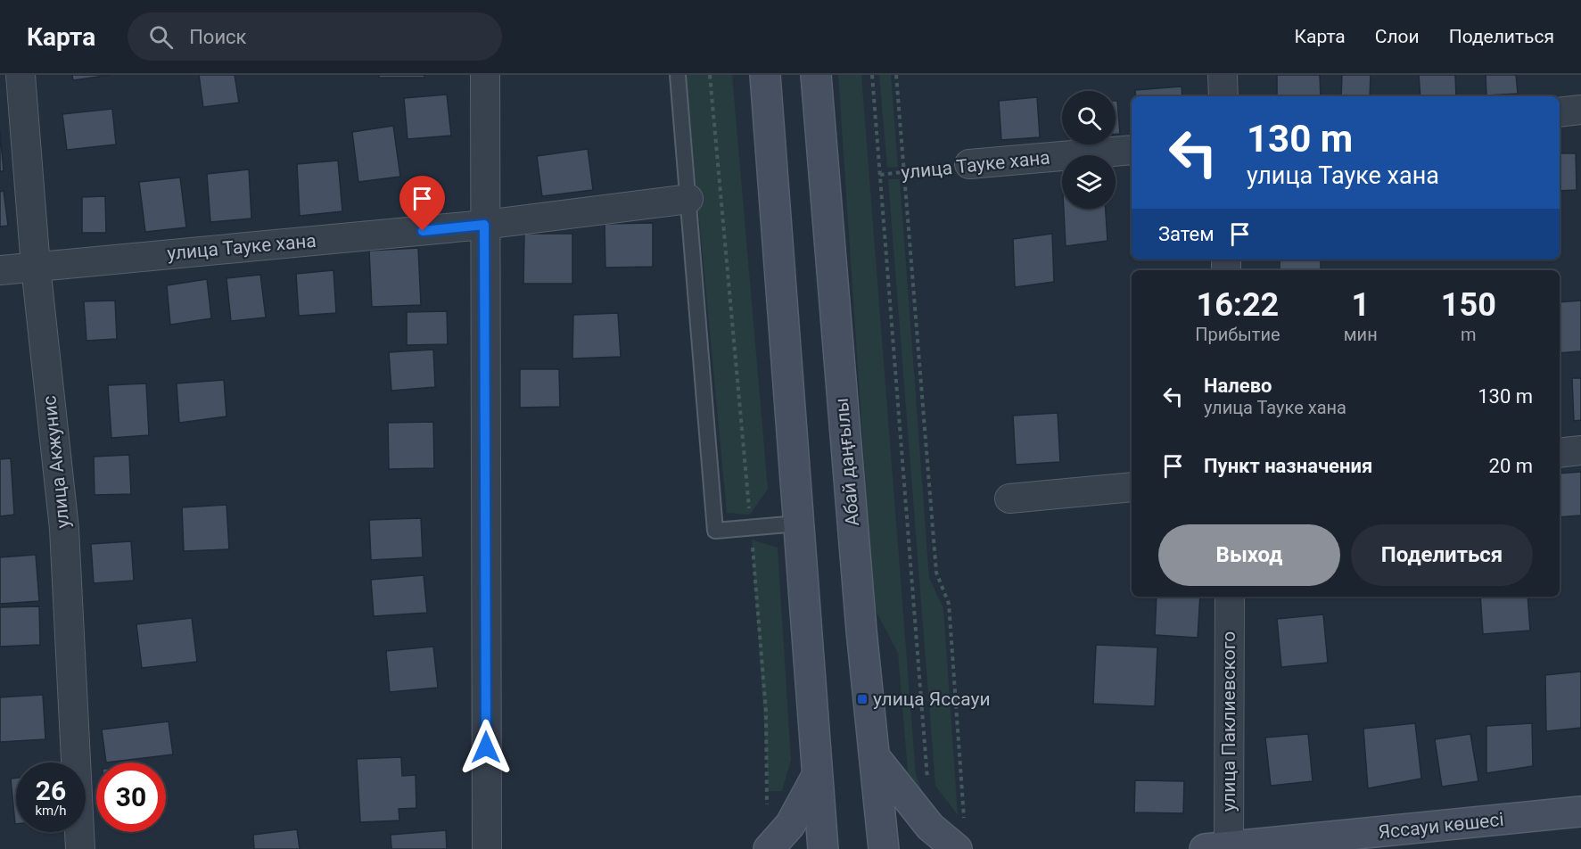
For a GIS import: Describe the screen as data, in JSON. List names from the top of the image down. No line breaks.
{"streets":{"main road":["Абай даңғылы","Яссауи көшесі"],"street":["улица Тауке хана","улица Акжунис","улица Паклиевского"]},"crossings":[["улица Тауке хана","улица Акжунис"],["улица Паклиевского","Яссауи көшесі"]],"places":{"transit":["улица Яссауи"]},"page":{"header":"Карта","search":"Поиск","nav":["Карта","Слои","Поделиться"],"turn":["130 m","улица Тауке хана"],"then":"Затем","eta":["16:22","Прибытие","1","мин","150","m"],"list":[{"name":"Налево","note":"улица Тауке хана","value":"130 m"},{"name":"Пункт назначения","value":"20 m"}],"buttons":["Выход","Поделиться"],"speed":"26 km/h","limit":"30"}}
